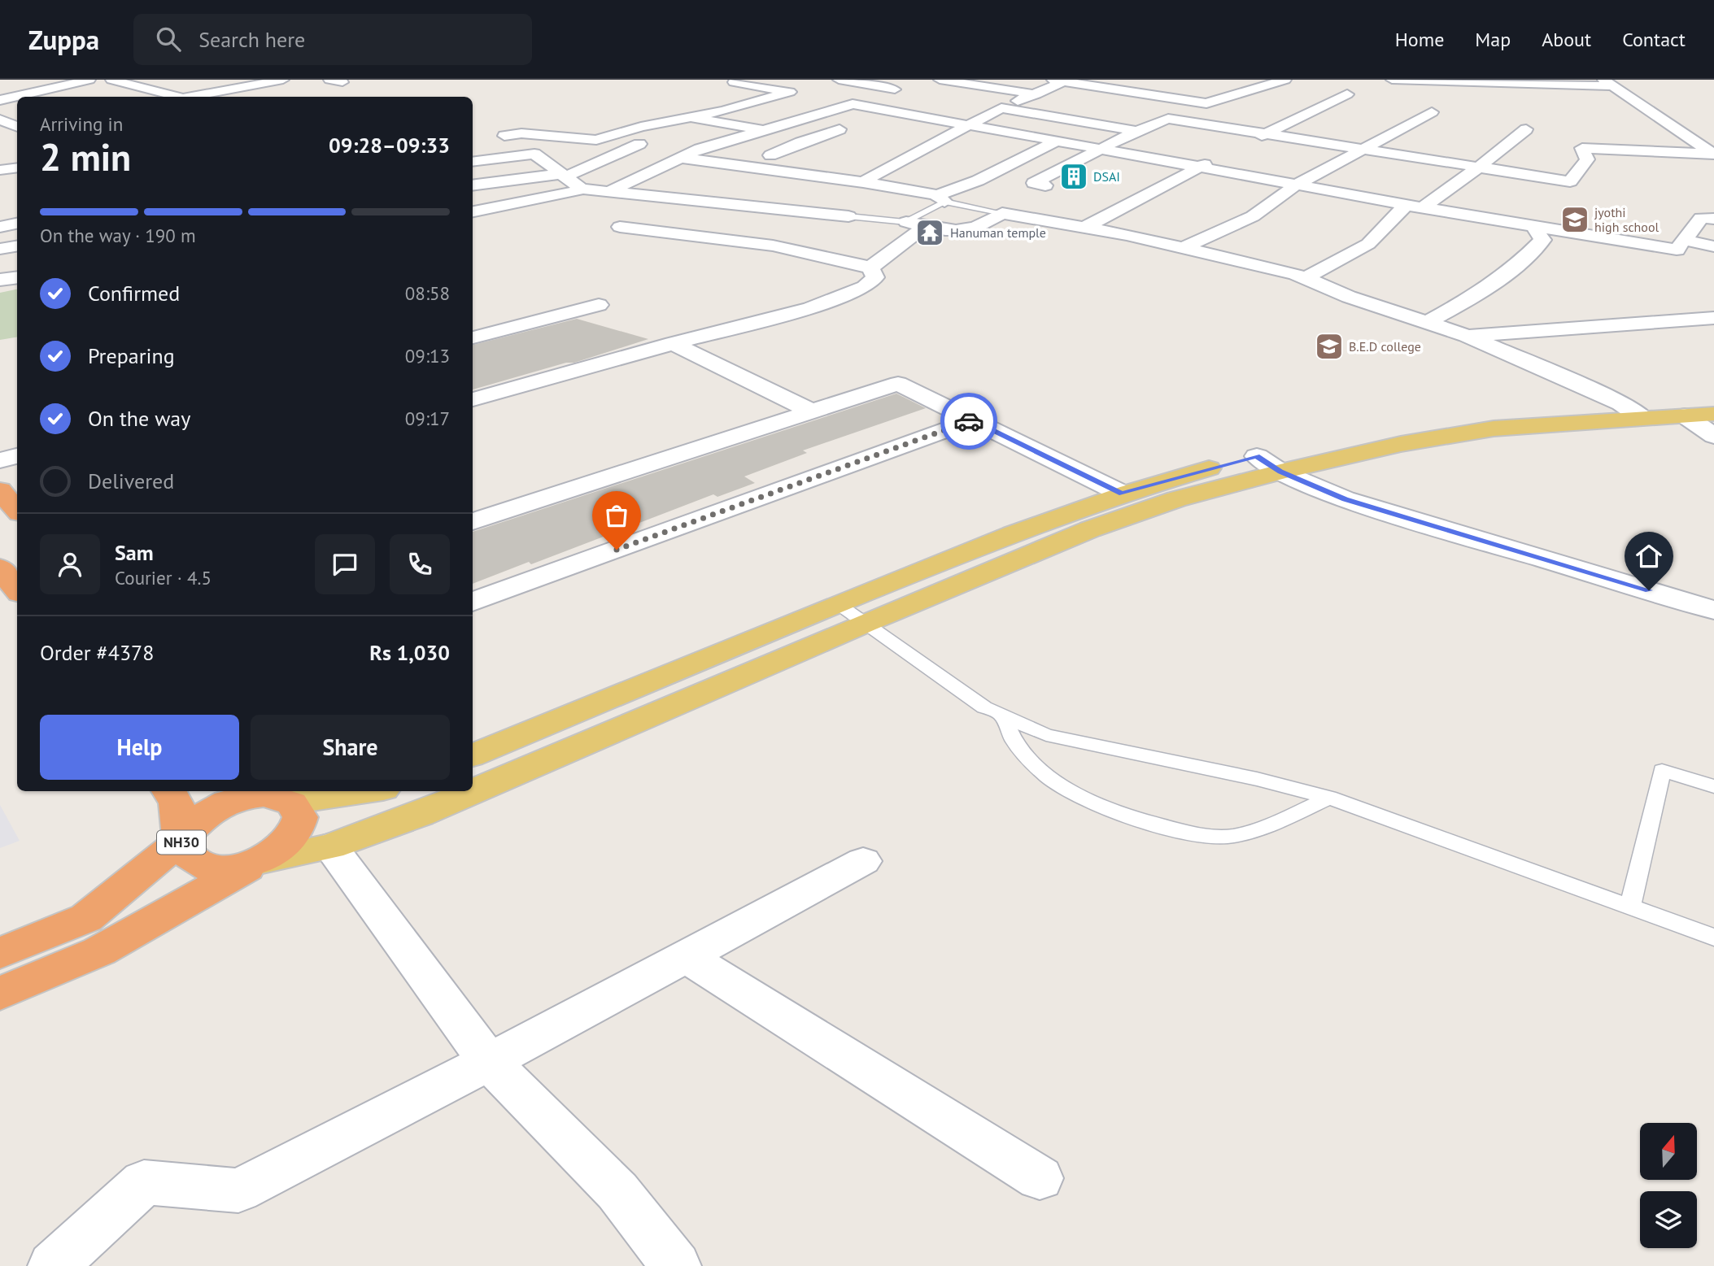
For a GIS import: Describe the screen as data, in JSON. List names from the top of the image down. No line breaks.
{"streets":{"highway":["NH30"]},"places":{"building":["DSAI"],"school or university":["jyothi high school","B.E.D college"],"temple":["Hanuman temple"]},"north":"top","page":{"header":"Zuppa","search":"Search here","nav":["Home","Map","About","Contact"],"heading":["2 min","Arriving in","09:28–09:33"],"panel":["Sam","Courier · 4.5","Order #4378","Rs 1,030"],"bar":"On the way · 190 m","list":[["Confirmed","08:58"],["Preparing","09:13"],["On the way","09:17"],"Delivered"],"buttons":["Help","Share"]}}
